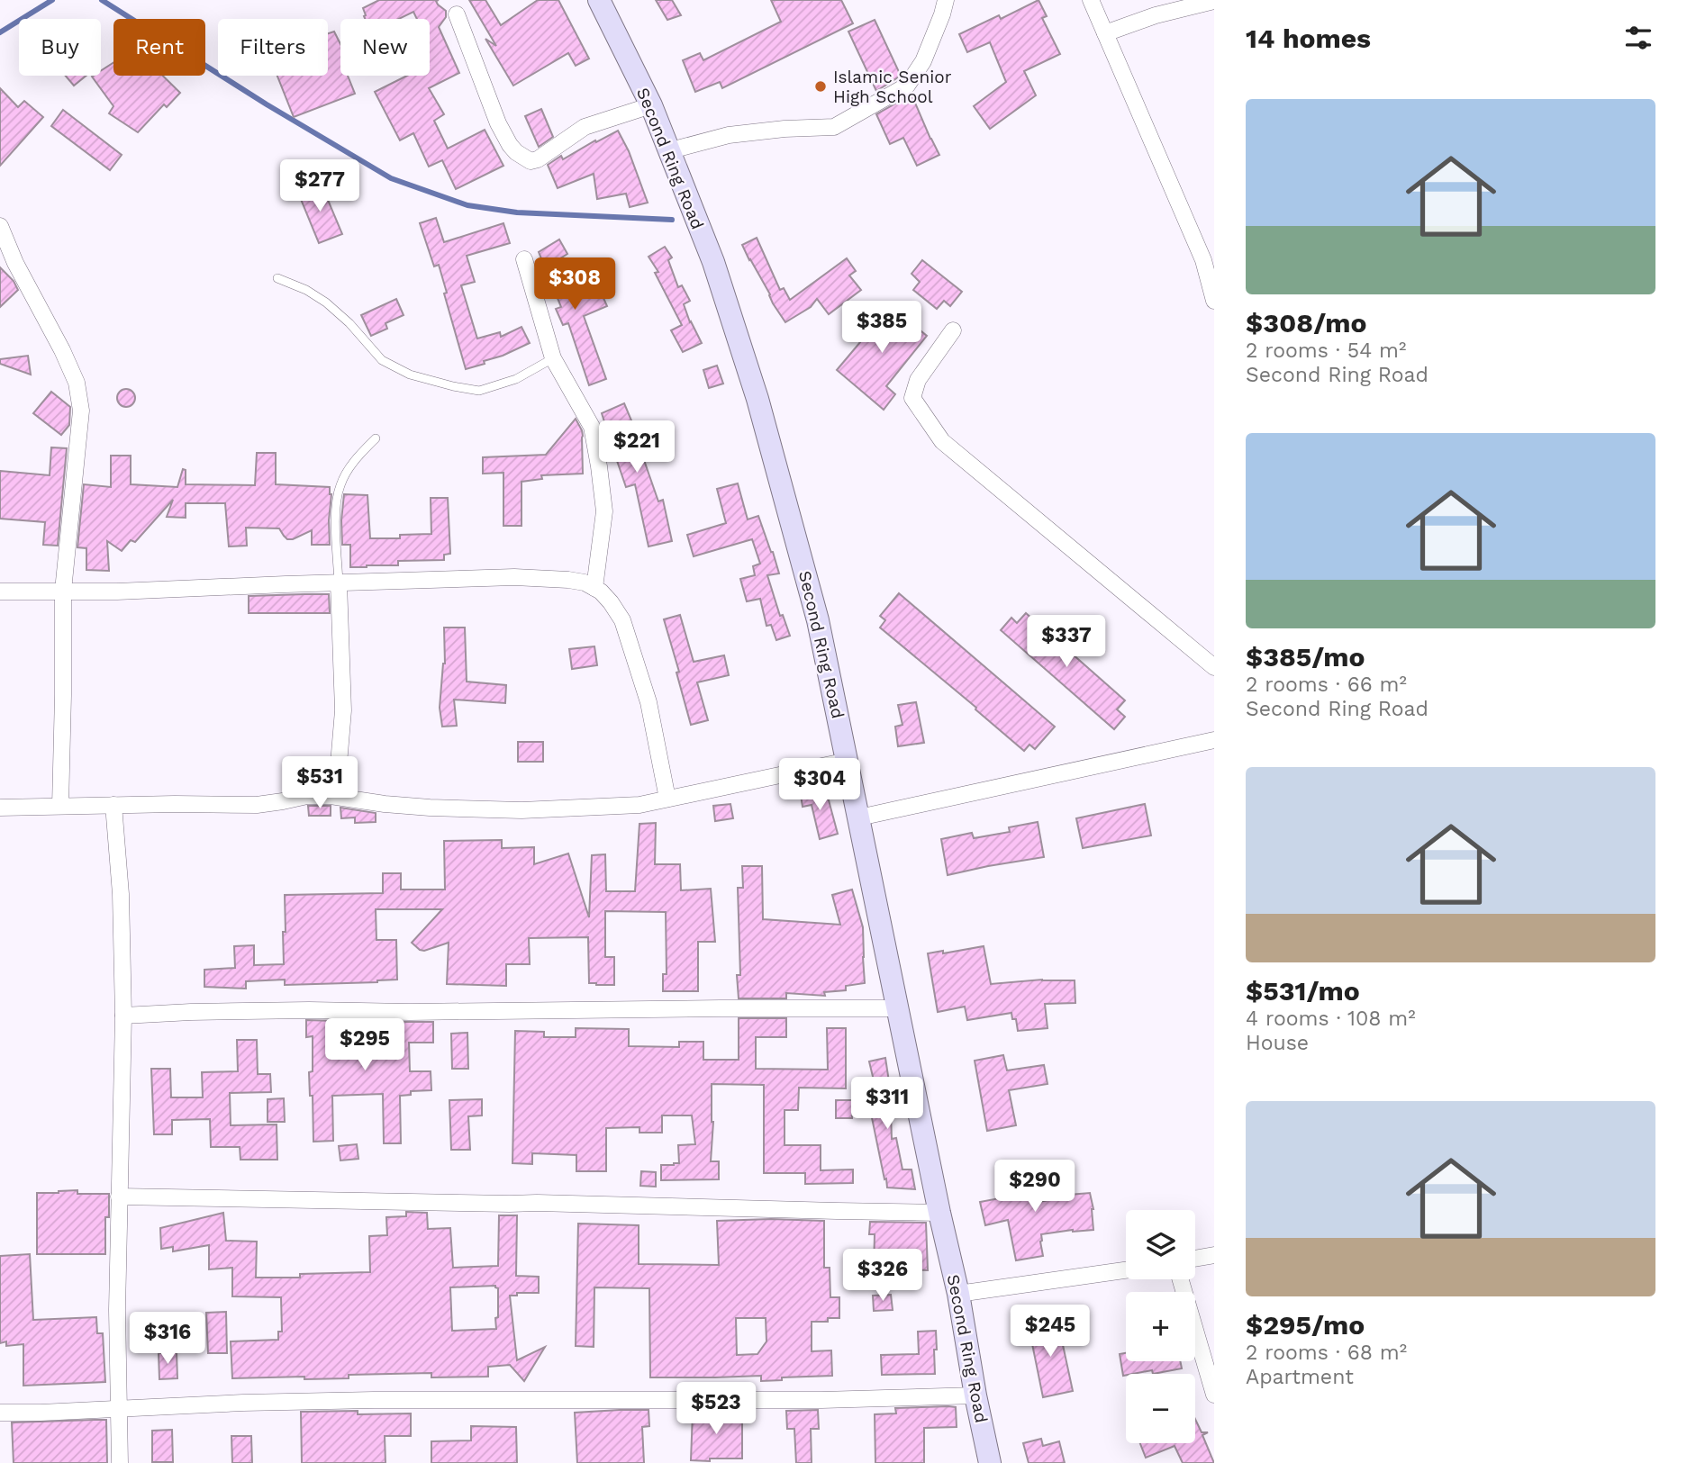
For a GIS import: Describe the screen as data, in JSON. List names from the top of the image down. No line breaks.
{"streets":{"main road":["Second Ring Road"]},"places":["Islamic Senior High School"],"page":{"heading":"14 homes","chip":["Buy","Rent","Filters","New"],"list":[{"name":"$308/mo","note":"2 rooms · 54 m² · Second Ring Road"},{"name":"$385/mo","note":"2 rooms · 66 m² · Second Ring Road"},{"name":"$531/mo","note":"4 rooms · 108 m² · House"},{"name":"$295/mo","note":"2 rooms · 68 m² · Apartment"}],"price":["$277","$308","$385","$221","$337","$531","$304","$295","$311","$290","$326","$245","$316","$523"],"map_buttons":["+","−"]}}
